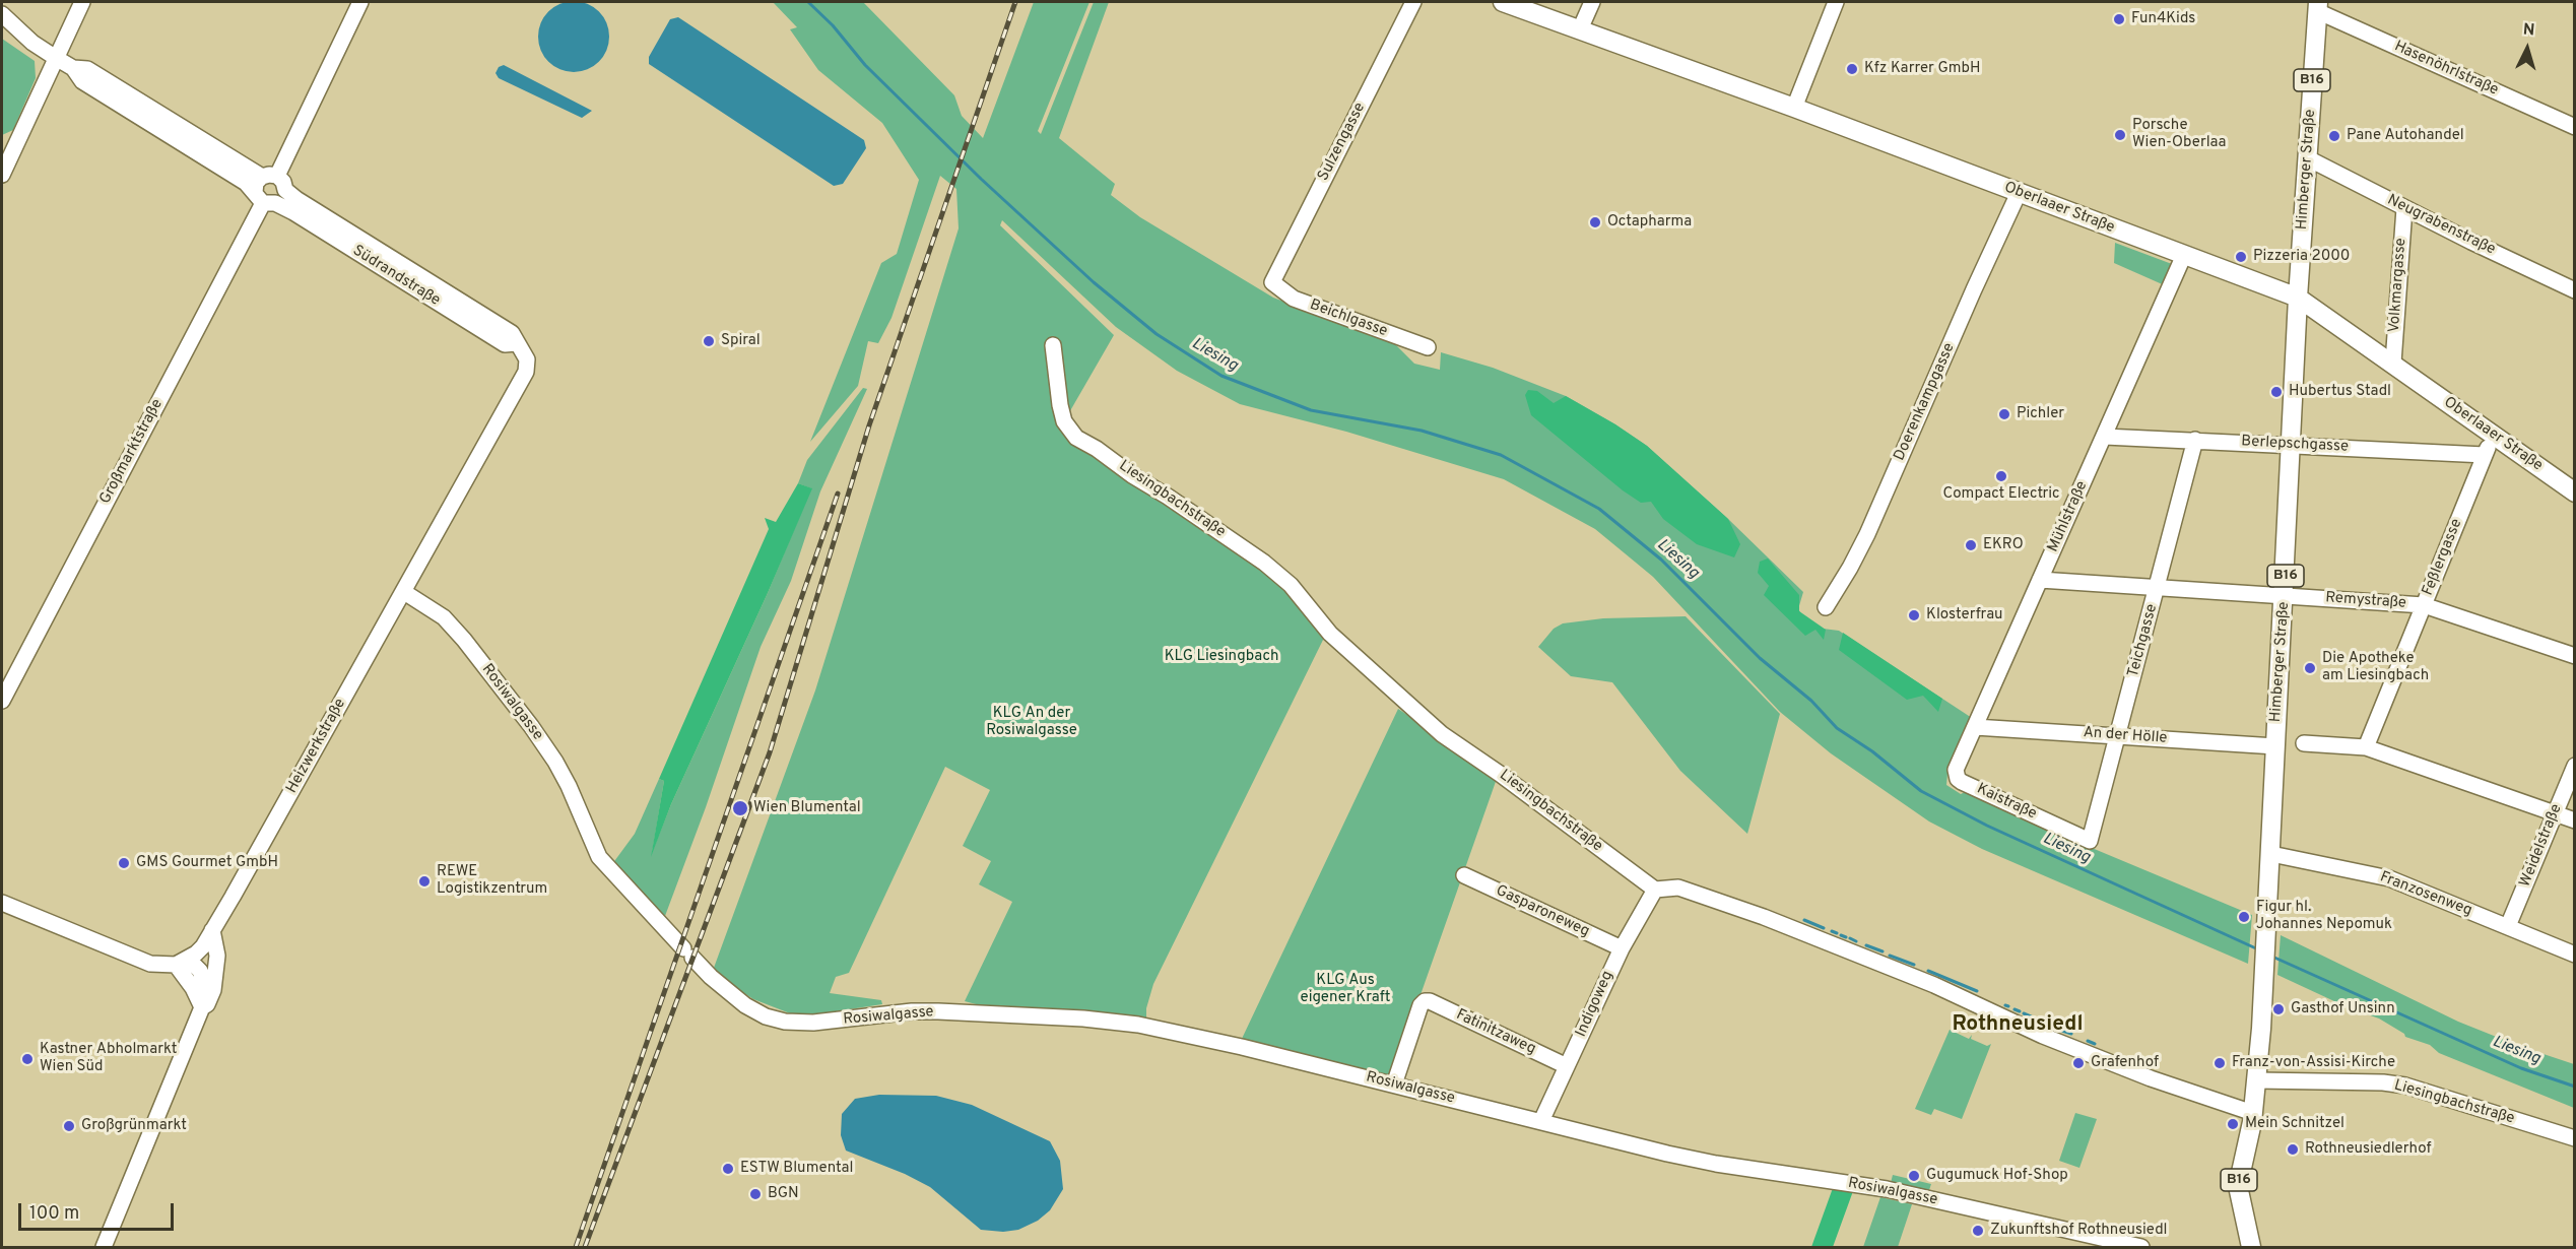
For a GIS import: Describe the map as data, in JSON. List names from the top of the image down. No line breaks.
{"streets":{"main road":["B16","Himberger Straße","Oberlaaer Straße"],"street":["Hasenöhrlstraße","Sulzengasse","Neugrabenstraße","Südrandstraße","Volkmargasse","Beichlgasse","Doerenkampgasse","Berlepschgasse","Großmarktstraße","Liesingbachstraße","Mühlstraße","Feßlergasse","Remystraße","Teichgasse","Rosiwalgasse","An der Hölle","Heizwerkstraße","Kaistraße","Weidelstraße","Franzosenweg","Gasparoneweg","Indigoweg","Fatinitzaweg"]},"crossings":[["Hasenöhrlstraße","Himberger Straße"],["Sulzengasse","Beichlgasse"],["Himberger Straße","Oberlaaer Straße"],["Himberger Straße","Neugrabenstraße"],["Himberger Straße","Berlepschgasse"],["Himberger Straße","Liesingbachstraße"],["Himberger Straße","Remystraße"],["Himberger Straße","An der Hölle"],["Himberger Straße","Franzosenweg"],["Oberlaaer Straße","Volkmargasse"],["Oberlaaer Straße","Doerenkampgasse"],["Oberlaaer Straße","Mühlstraße"],["Oberlaaer Straße","Feßlergasse"],["Neugrabenstraße","Volkmargasse"],["Südrandstraße","Großmarktstraße"],["Südrandstraße","Heizwerkstraße"],["Berlepschgasse","Mühlstraße"],["Berlepschgasse","Feßlergasse"],["Berlepschgasse","Teichgasse"],["Liesingbachstraße","Indigoweg"],["Mühlstraße","Remystraße"],["Mühlstraße","An der Hölle"],["Mühlstraße","Kaistraße"],["Feßlergasse","Remystraße"],["Remystraße","Teichgasse"],["Teichgasse","An der Hölle"],["Teichgasse","Kaistraße"],["Rosiwalgasse","Heizwerkstraße"],["Rosiwalgasse","Indigoweg"],["Rosiwalgasse","Fatinitzaweg"],["Weidelstraße","Franzosenweg"],["Gasparoneweg","Indigoweg"],["Indigoweg","Fatinitzaweg"]],"districts":["Rothneusiedl"],"water":["Liesing"],"parks":["KLG Liesingbach","KLG An der Rosiwalgasse","KLG Aus eigener Kraft"],"places":["Fun4Kids","Kfz Karrer GmbH","Porsche Wien-Oberlaa","Pane Autohandel","Octapharma","Pizzeria 2000","Spiral","Hubertus Stadl","Pichler","Compact Electric","EKRO","Klosterfrau","Die Apotheke am Liesingbach","Wien Blumental","GMS Gourmet GmbH","REWE Logistikzentrum","Figur hl. Johannes Nepomuk","Gasthof Unsinn","Kastner Abholmarkt Wien Süd","Grafenhof","Franz-von-Assisi-Kirche","Mein Schnitzel","Großgrünmarkt","Rothneusiedlerhof","ESTW Blumental","Gugumuck Hof-Shop","BGN","Zukunftshof Rothneusiedl"],"scale_bar":"100 m","north":"top"}
